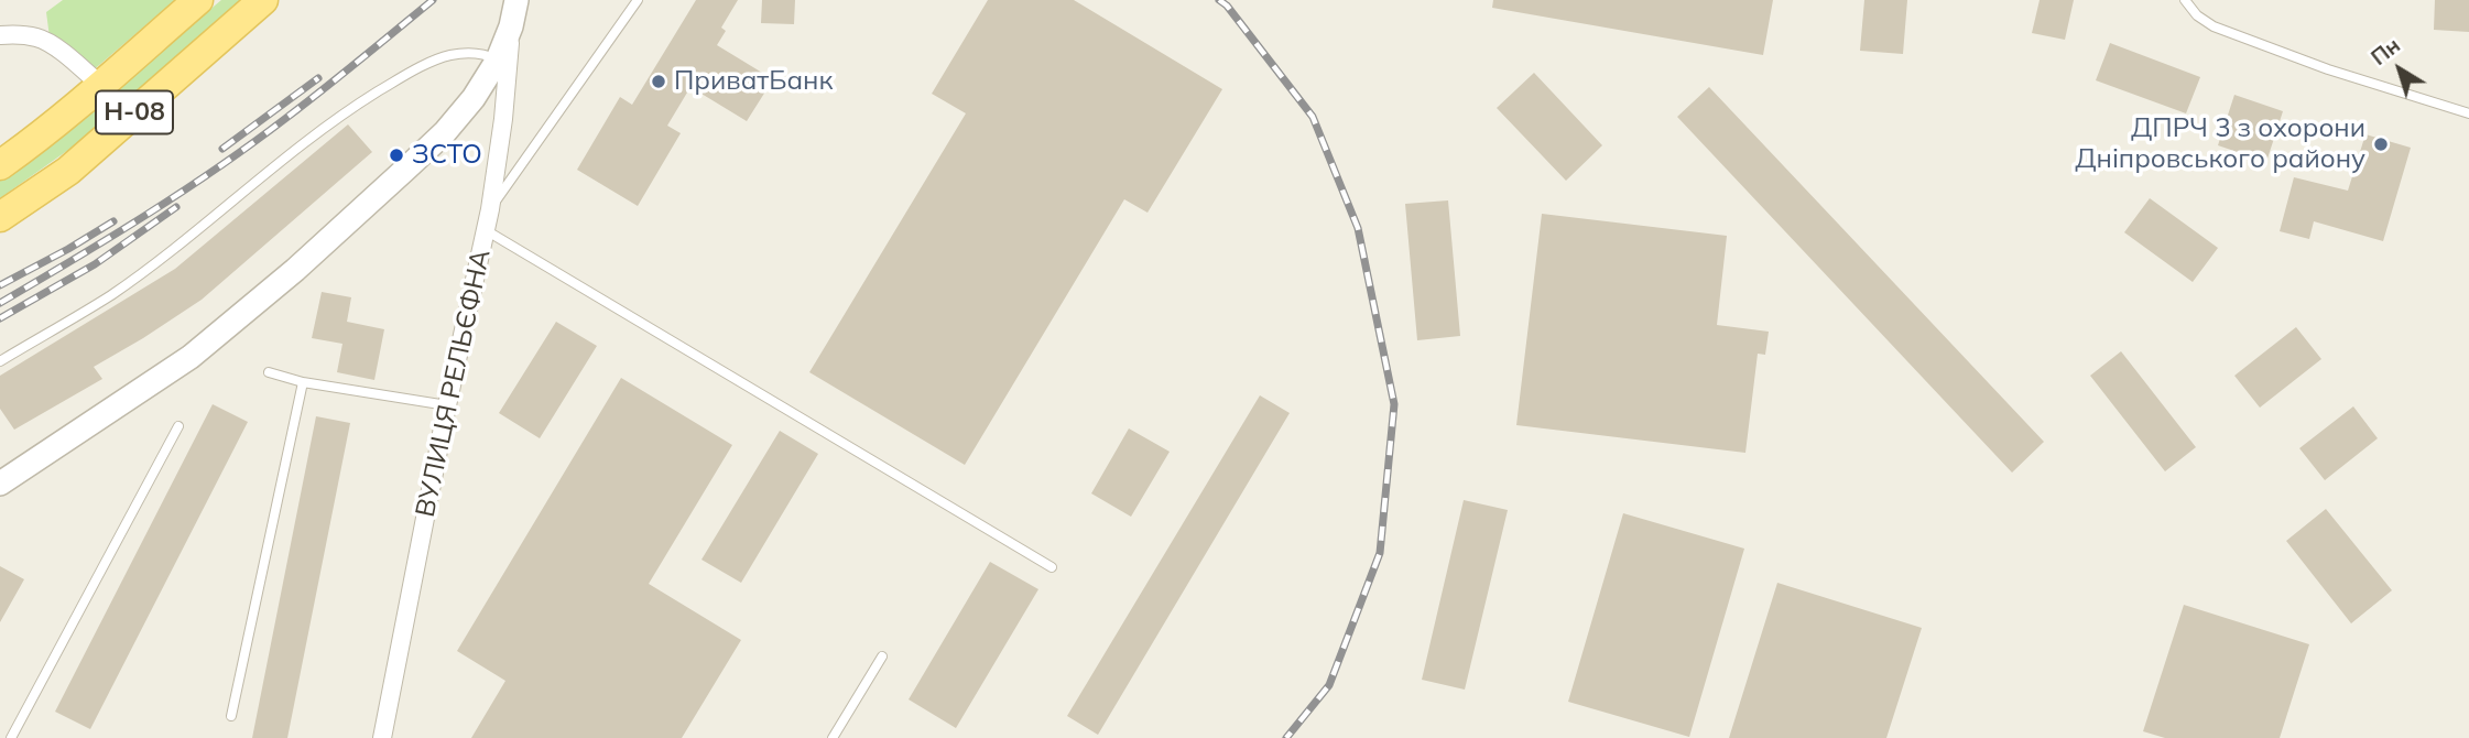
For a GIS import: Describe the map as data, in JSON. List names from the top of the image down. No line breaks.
{"streets":{"main road":["Н-08"],"street":["ВУЛИЦЯ РЕЛЬЄФНА"]},"places":["ПриватБанк","ДПРЧ 3 з охорони Дніпровського району","ЗСТО"],"north":"top left"}
